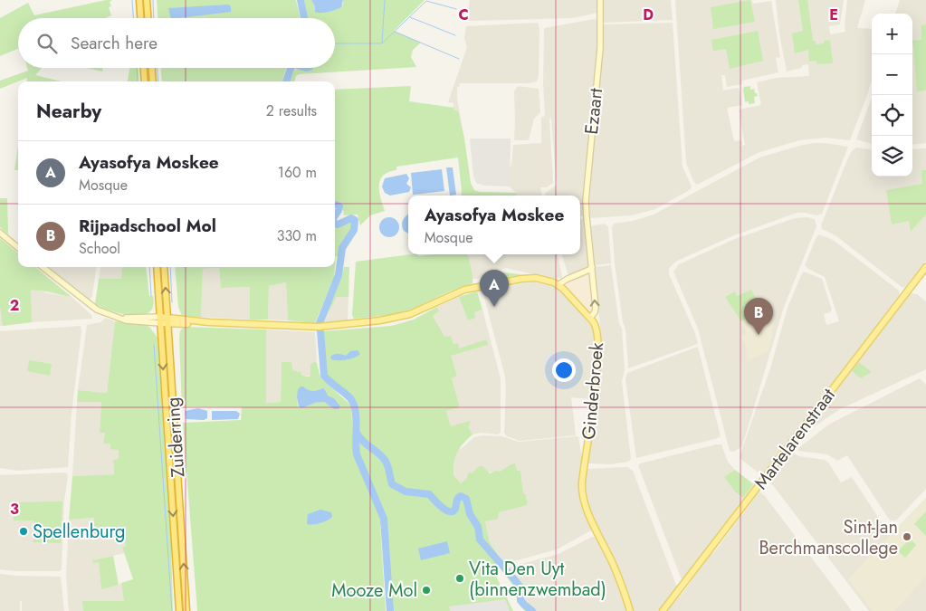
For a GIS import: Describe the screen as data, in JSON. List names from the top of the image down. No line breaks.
{"streets":{"highway":["Zuiderring"],"main road":["Ezaart","Ginderbroek","Martelarenstraat"]},"crossings":[["Ezaart","Ginderbroek"]],"places":["Spellenburg","Sint-Jan Berchmanscollege","Vita Den Uyt (binnenzwembad)","Mooze Mol"],"page":{"map_buttons":["+","−"],"search":"Search here","heading":["Nearby","2 results"],"list":[{"mark":"A","name":"Ayasofya Moskee","note":"Mosque","value":"160 m"},{"mark":"B","name":"Rijpadschool Mol","note":"School","value":"330 m"}],"popup":["Ayasofya Moskee","Mosque"],"pins":["A","B"]},"grid":{"columns":["C","D","E"],"rows":["2","3"]}}
